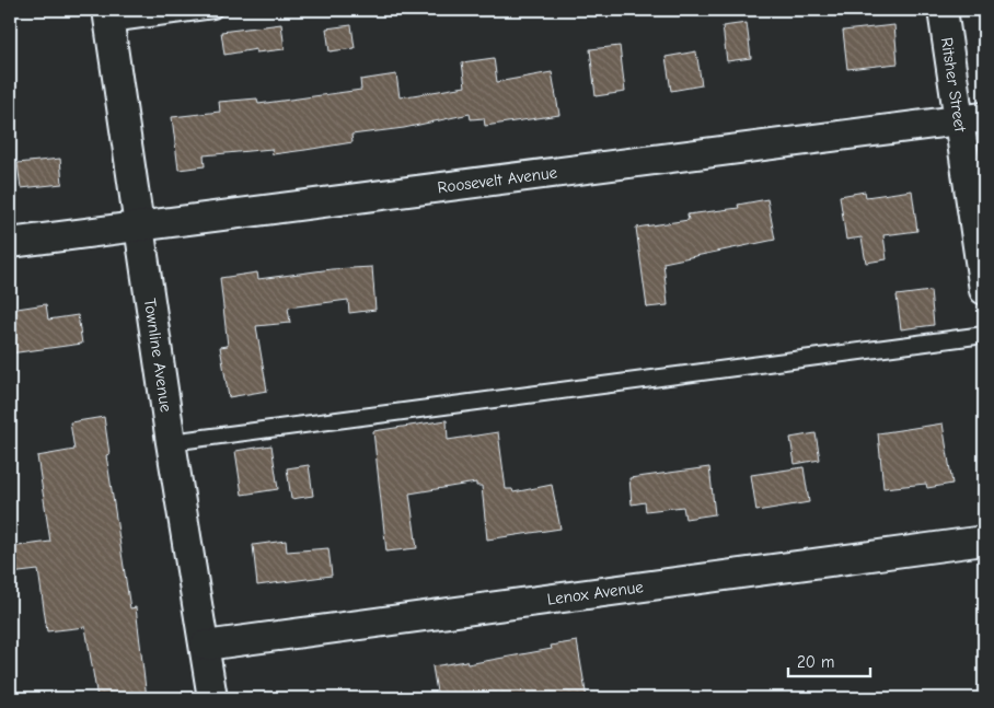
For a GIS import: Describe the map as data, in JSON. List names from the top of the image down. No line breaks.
{"streets":{"street":["Ritsher Street","Roosevelt Avenue","Townline Avenue","Lenox Avenue"]},"crossings":[["Ritsher Street","Roosevelt Avenue"],["Roosevelt Avenue","Townline Avenue"],["Townline Avenue","Lenox Avenue"]],"scale_bar":"20 m"}
